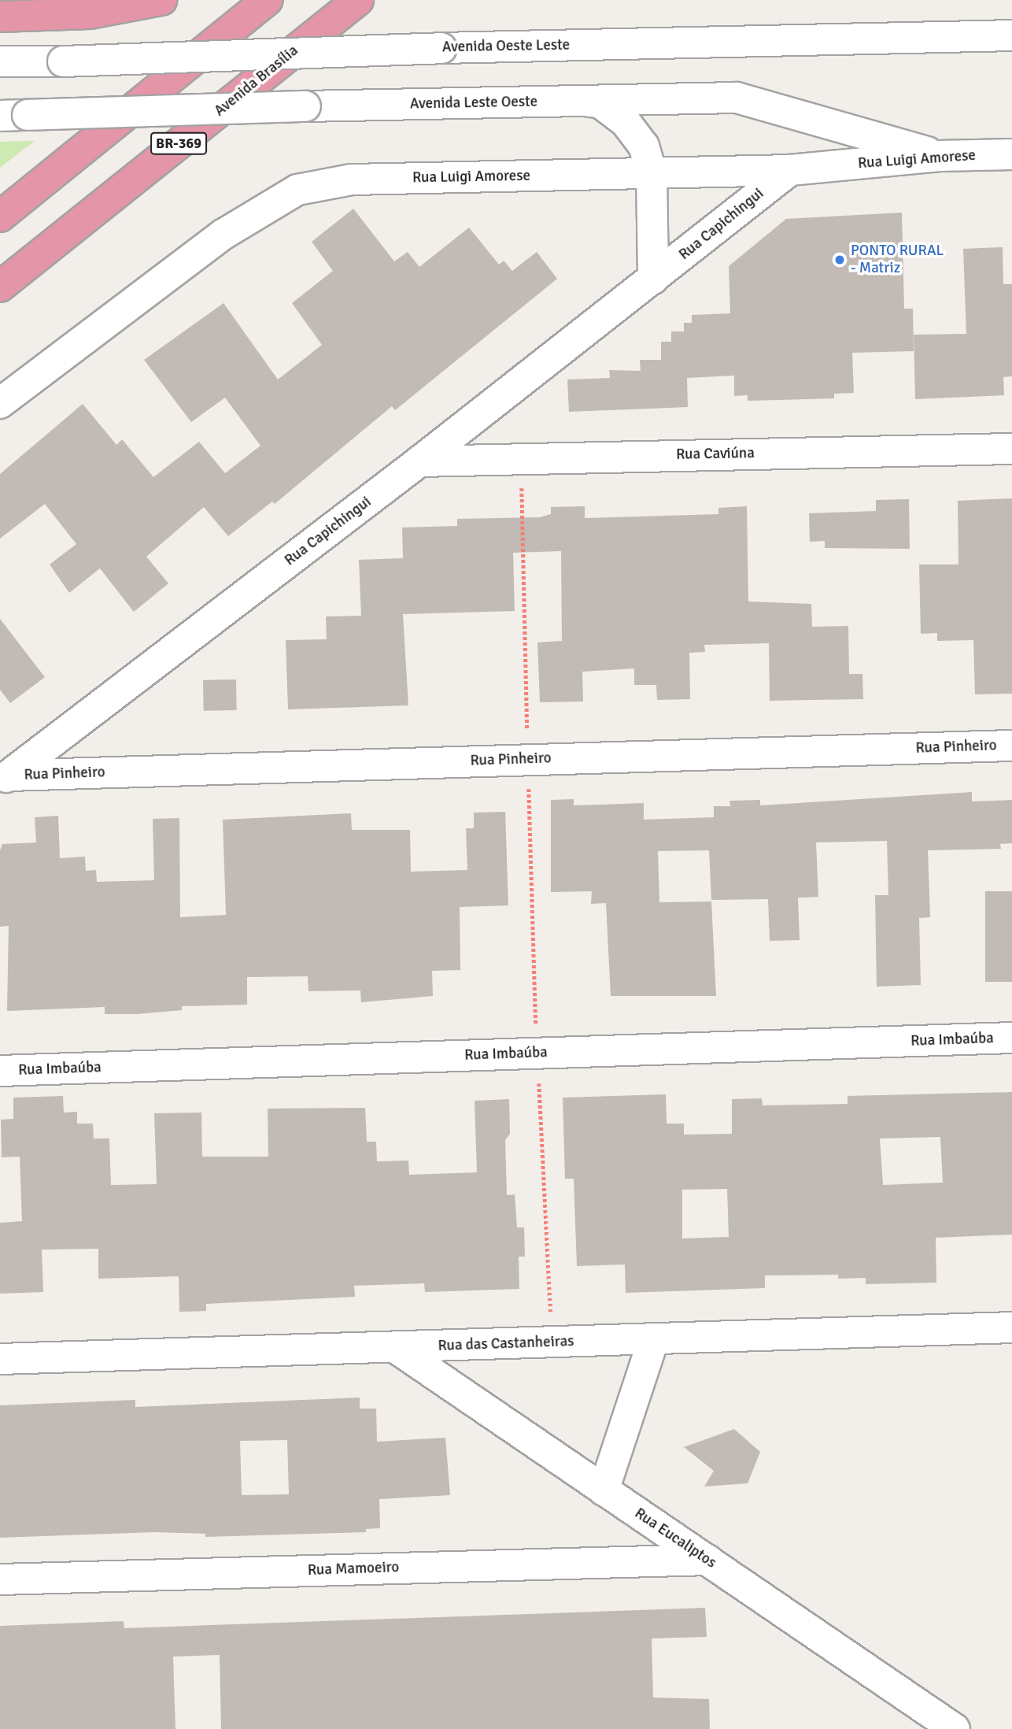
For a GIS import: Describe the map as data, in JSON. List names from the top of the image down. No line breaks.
{"streets":{"highway":["Avenida Brasília","BR-369"],"street":["Avenida Oeste Leste","Avenida Leste Oeste","Rua Luigi Amorese","Rua Capichingui","Rua Caviúna","Rua Pinheiro","Rua Imbaúba","Rua das Castanheiras","Rua Eucaliptos","Rua Mamoeiro"]},"crossings":[["Avenida Leste Oeste","Rua Luigi Amorese"],["Rua Luigi Amorese","Rua Capichingui"],["Rua Capichingui","Rua Caviúna"],["Rua Capichingui","Rua Pinheiro"],["Rua das Castanheiras","Rua Eucaliptos"],["Rua Eucaliptos","Rua Mamoeiro"]],"places":["PONTO RURAL - Matriz"]}
